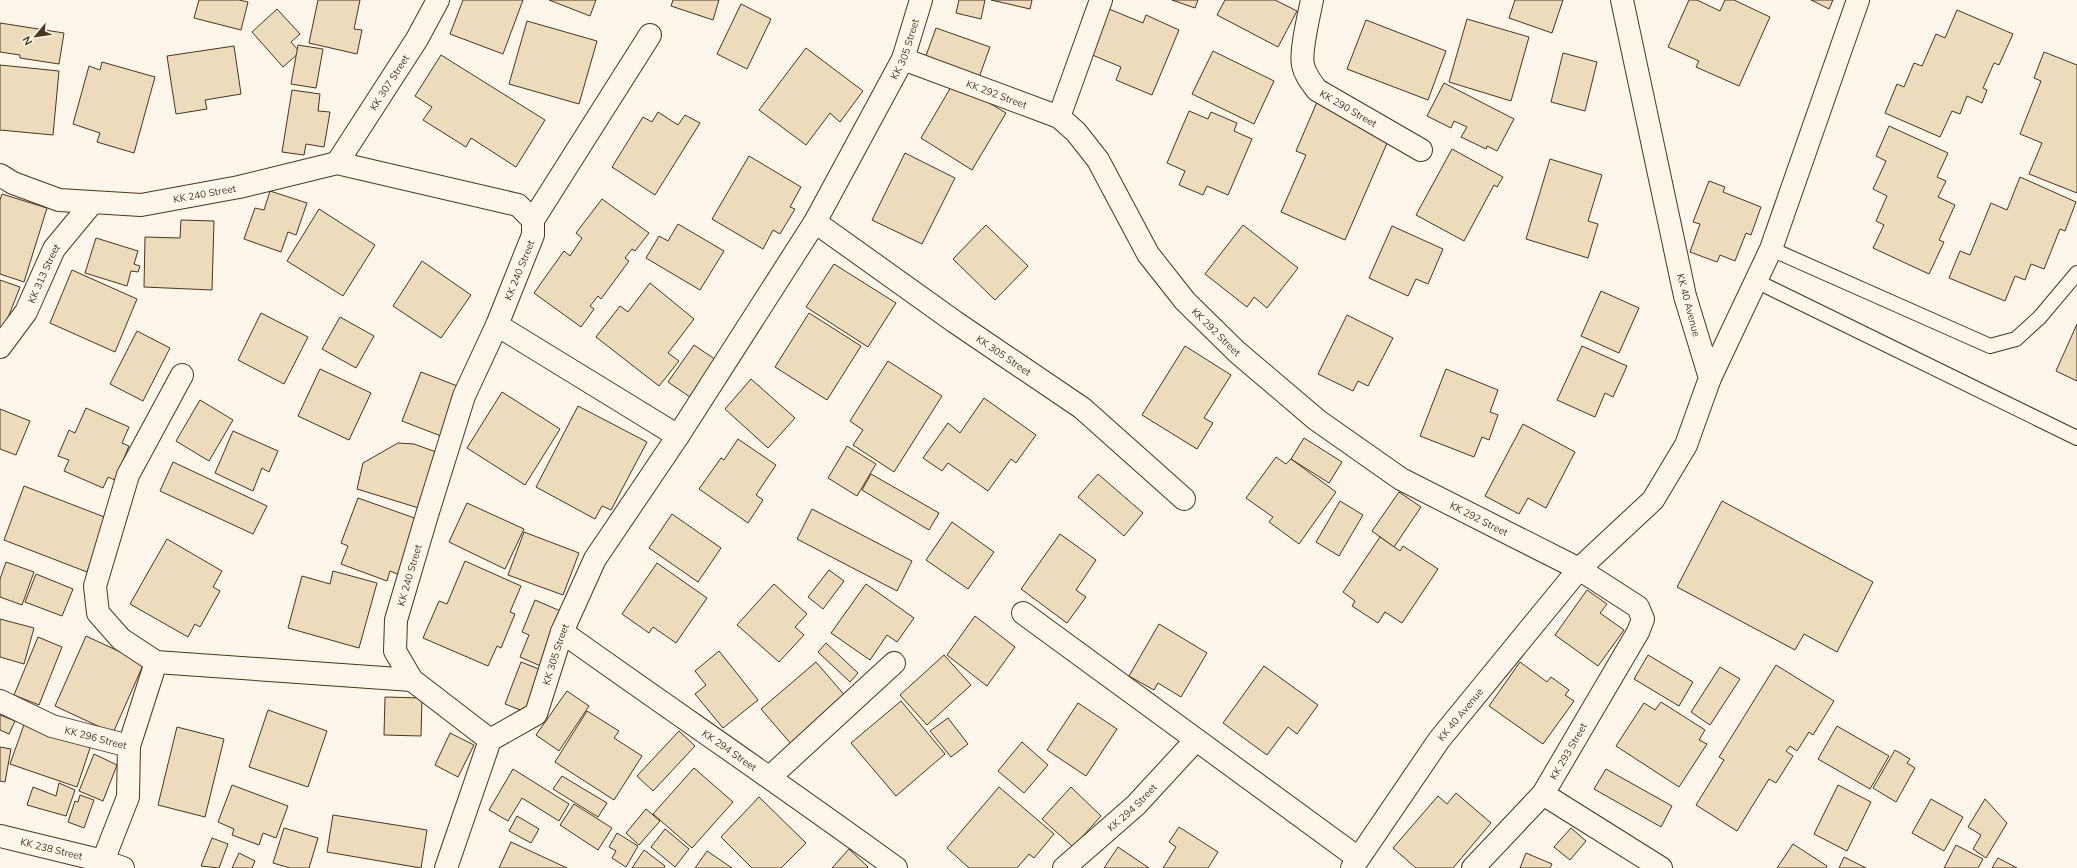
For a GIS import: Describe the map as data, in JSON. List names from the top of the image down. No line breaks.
{"streets":{"street":["KK 305 Street","KK 307 Street","KK 292 Street","KK 290 Street","KK 240 Street","KK 313 Street","KK 40 Avenue","KK 296 Street","KK 294 Street","KK 293 Street","KK 238 Street"]},"crossings":[["KK 305 Street","KK 292 Street"],["KK 305 Street","KK 240 Street"],["KK 305 Street","KK 294 Street"],["KK 307 Street","KK 240 Street"],["KK 292 Street","KK 40 Avenue"],["KK 292 Street","KK 293 Street"],["KK 240 Street","KK 313 Street"],["KK 40 Avenue","KK 293 Street"],["KK 296 Street","KK 238 Street"]],"north":"bottom left"}
